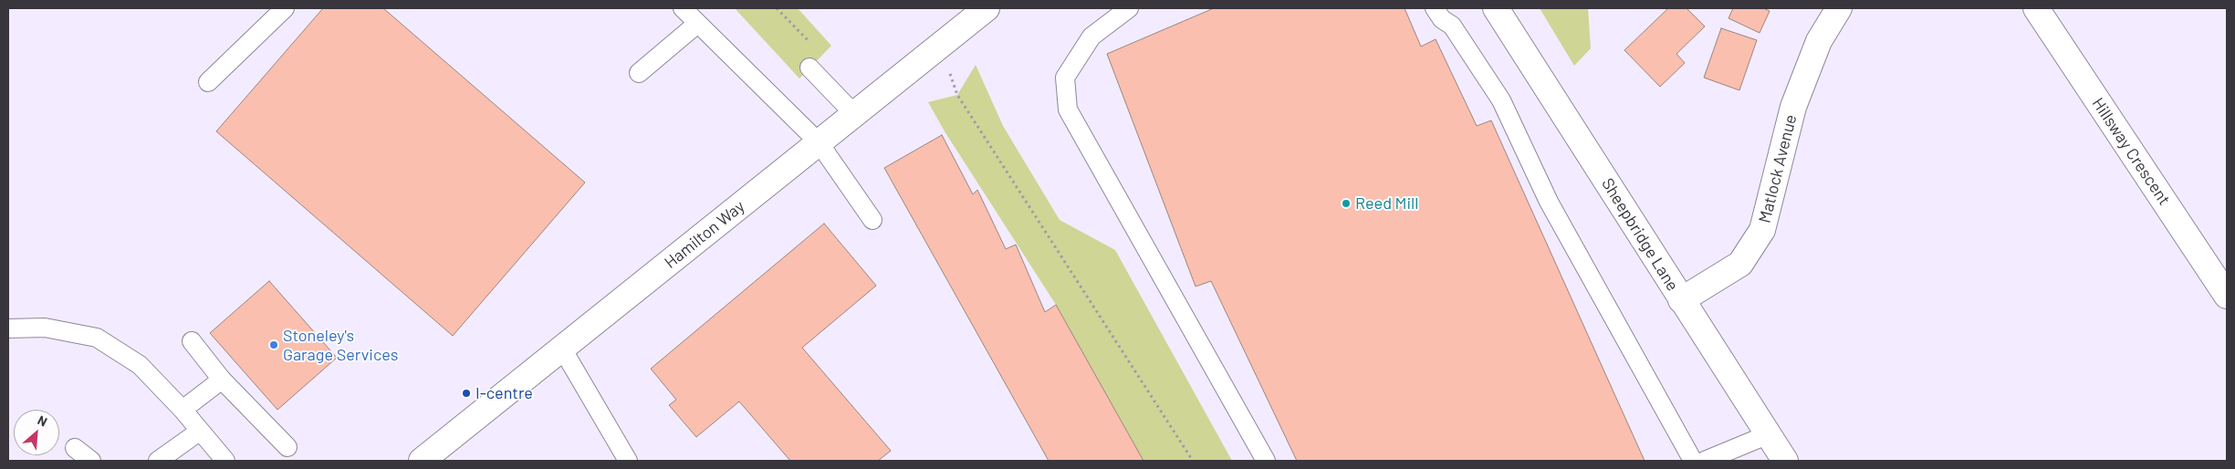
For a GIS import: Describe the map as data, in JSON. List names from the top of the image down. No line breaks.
{"streets":{"street":["Hillsway Crescent","Matlock Avenue","Hamilton Way","Sheepbridge Lane"]},"crossings":[["Matlock Avenue","Sheepbridge Lane"]],"places":["Reed Mill","Stoneley's Garage Services","I-centre"],"north":"top right"}
